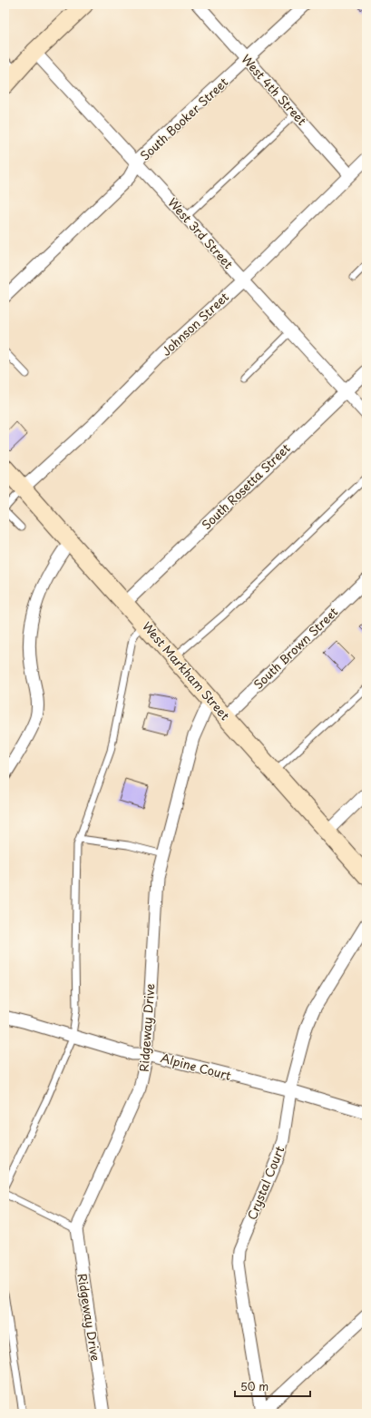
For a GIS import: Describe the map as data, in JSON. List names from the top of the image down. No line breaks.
{"streets":{"main road":["West Markham Street"],"street":["West 4th Street","South Booker Street","West 3rd Street","Johnson Street","South Rosetta Street","South Brown Street","Ridgeway Drive","Alpine Court","Crystal Court"]},"crossings":[["West 4th Street","South Booker Street"],["West 4th Street","Johnson Street"],["South Booker Street","West 3rd Street"],["West 3rd Street","Johnson Street"],["West 3rd Street","South Rosetta Street"],["Johnson Street","West Markham Street"],["South Rosetta Street","West Markham Street"],["South Brown Street","West Markham Street"],["West Markham Street","Ridgeway Drive"],["Ridgeway Drive","Alpine Court"],["Alpine Court","Crystal Court"]],"scale_bar":"50 m"}
